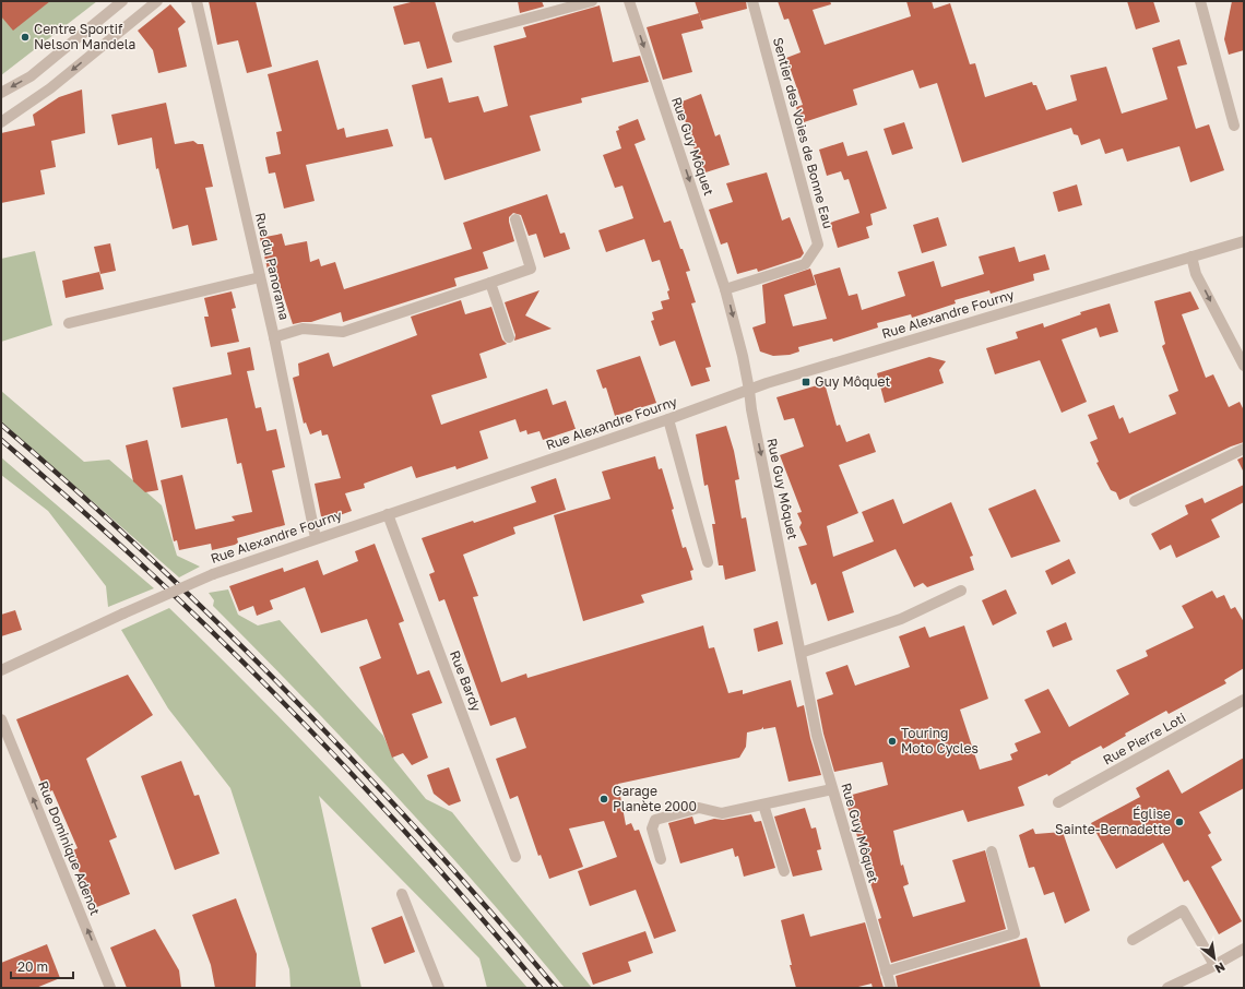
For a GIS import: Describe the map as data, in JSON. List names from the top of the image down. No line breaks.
{"streets":{"street":["Sentier des Voies de Bonne Eau","Rue Guy Môquet","Rue du Panorama","Rue Alexandre Fourny","Rue Bardy","Rue Pierre Loti","Rue Dominique Adenot"]},"crossings":[["Sentier des Voies de Bonne Eau","Rue Guy Môquet"],["Rue Guy Môquet","Rue Alexandre Fourny"],["Rue du Panorama","Rue Alexandre Fourny"],["Rue Alexandre Fourny","Rue Bardy"]],"one_way":["Rue Guy Môquet","Rue Dominique Adenot"],"places":{"other":["Centre Sportif Nelson Mandela","Touring Moto Cycles","Garage Planète 2000","Église Sainte-Bernadette"],"transit":["Guy Môquet"]},"scale_bar":"20 m","north":"bottom right"}
